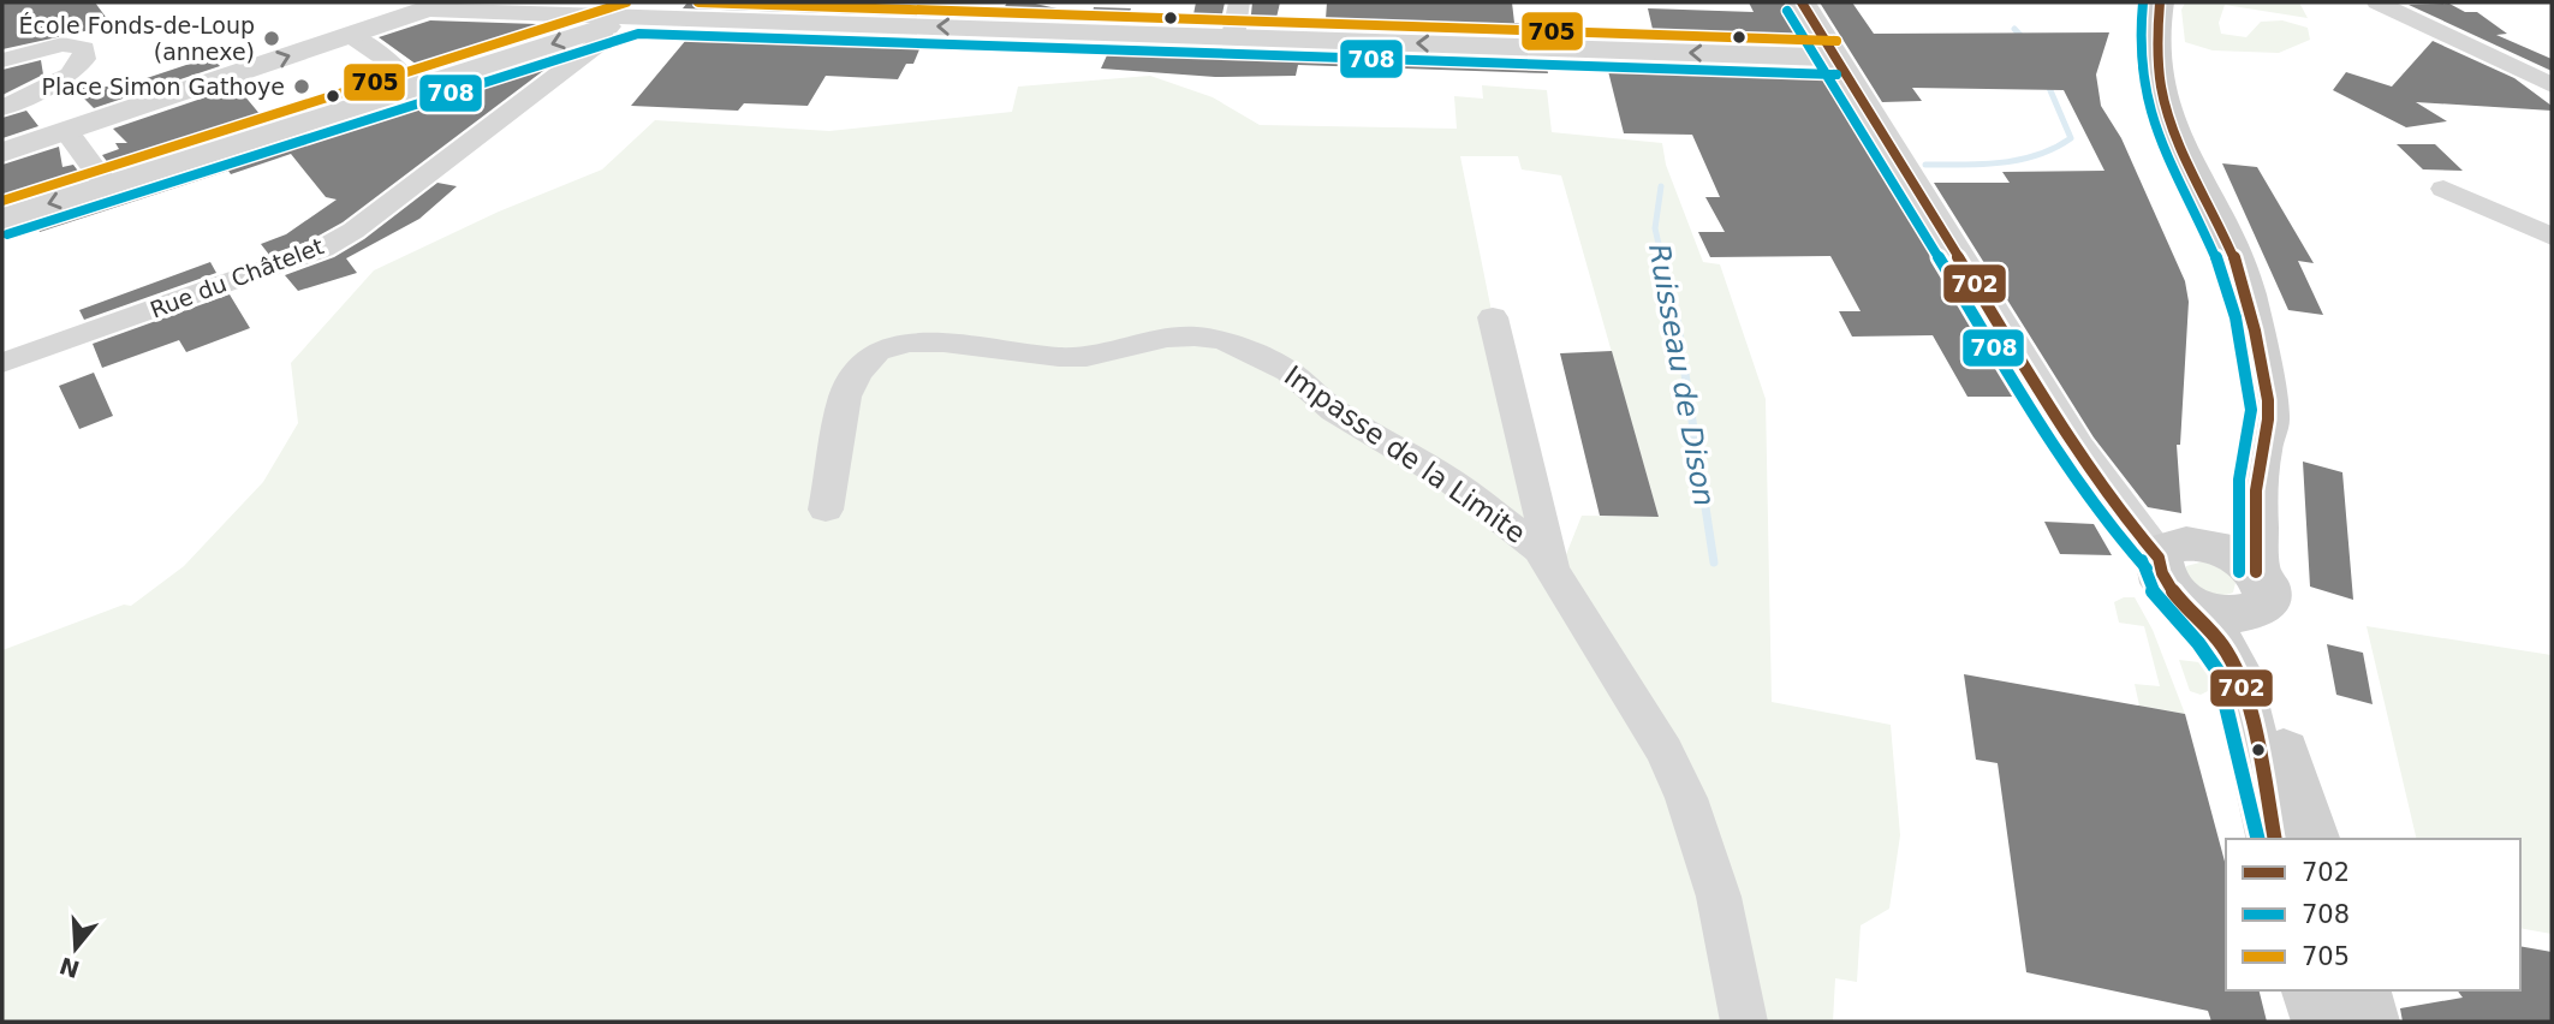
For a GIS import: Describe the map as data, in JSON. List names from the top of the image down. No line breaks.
{"streets":{"street":["Rue du Châtelet","Impasse de la Limite"]},"water":["Ruisseau de Dison"],"places":["École Fonds-de-Loup (annexe)","Place Simon Gathoye"],"lines":["transit line 702","transit line 708","transit line 705"],"legend":["702","708","705"],"north":"bottom"}
